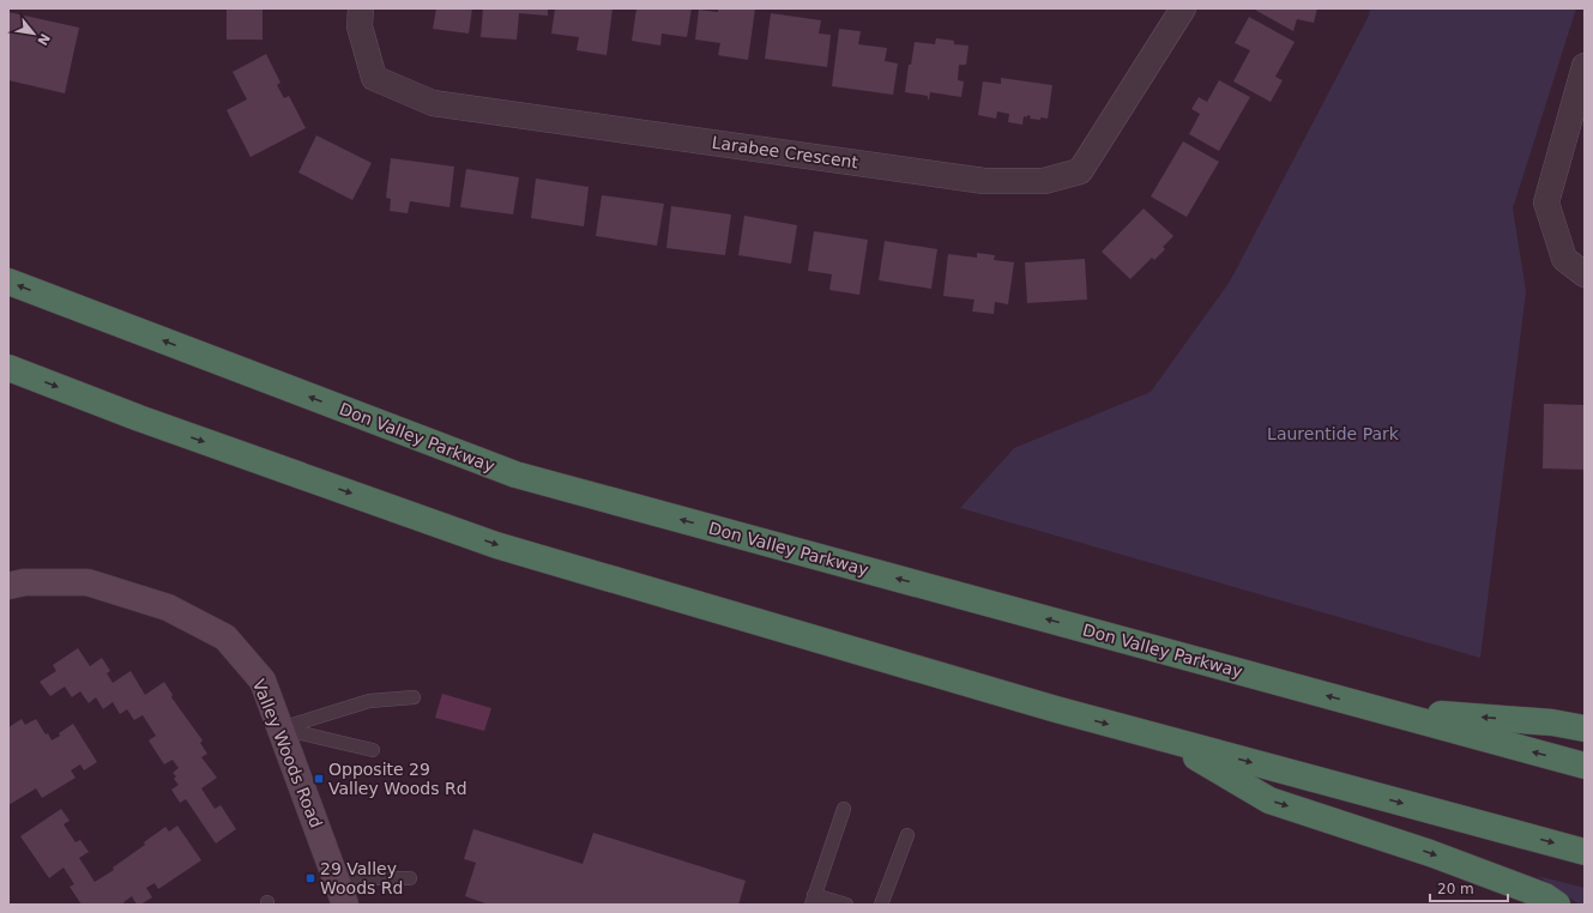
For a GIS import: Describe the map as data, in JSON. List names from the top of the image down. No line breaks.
{"streets":{"highway":["Don Valley Parkway"],"street":["Larabee Crescent","Valley Woods Road"]},"parks":["Laurentide Park"],"places":{"transit":["Opposite 29 Valley Woods Rd","29 Valley Woods Rd"]},"scale_bar":"20 m","north":"bottom right"}
